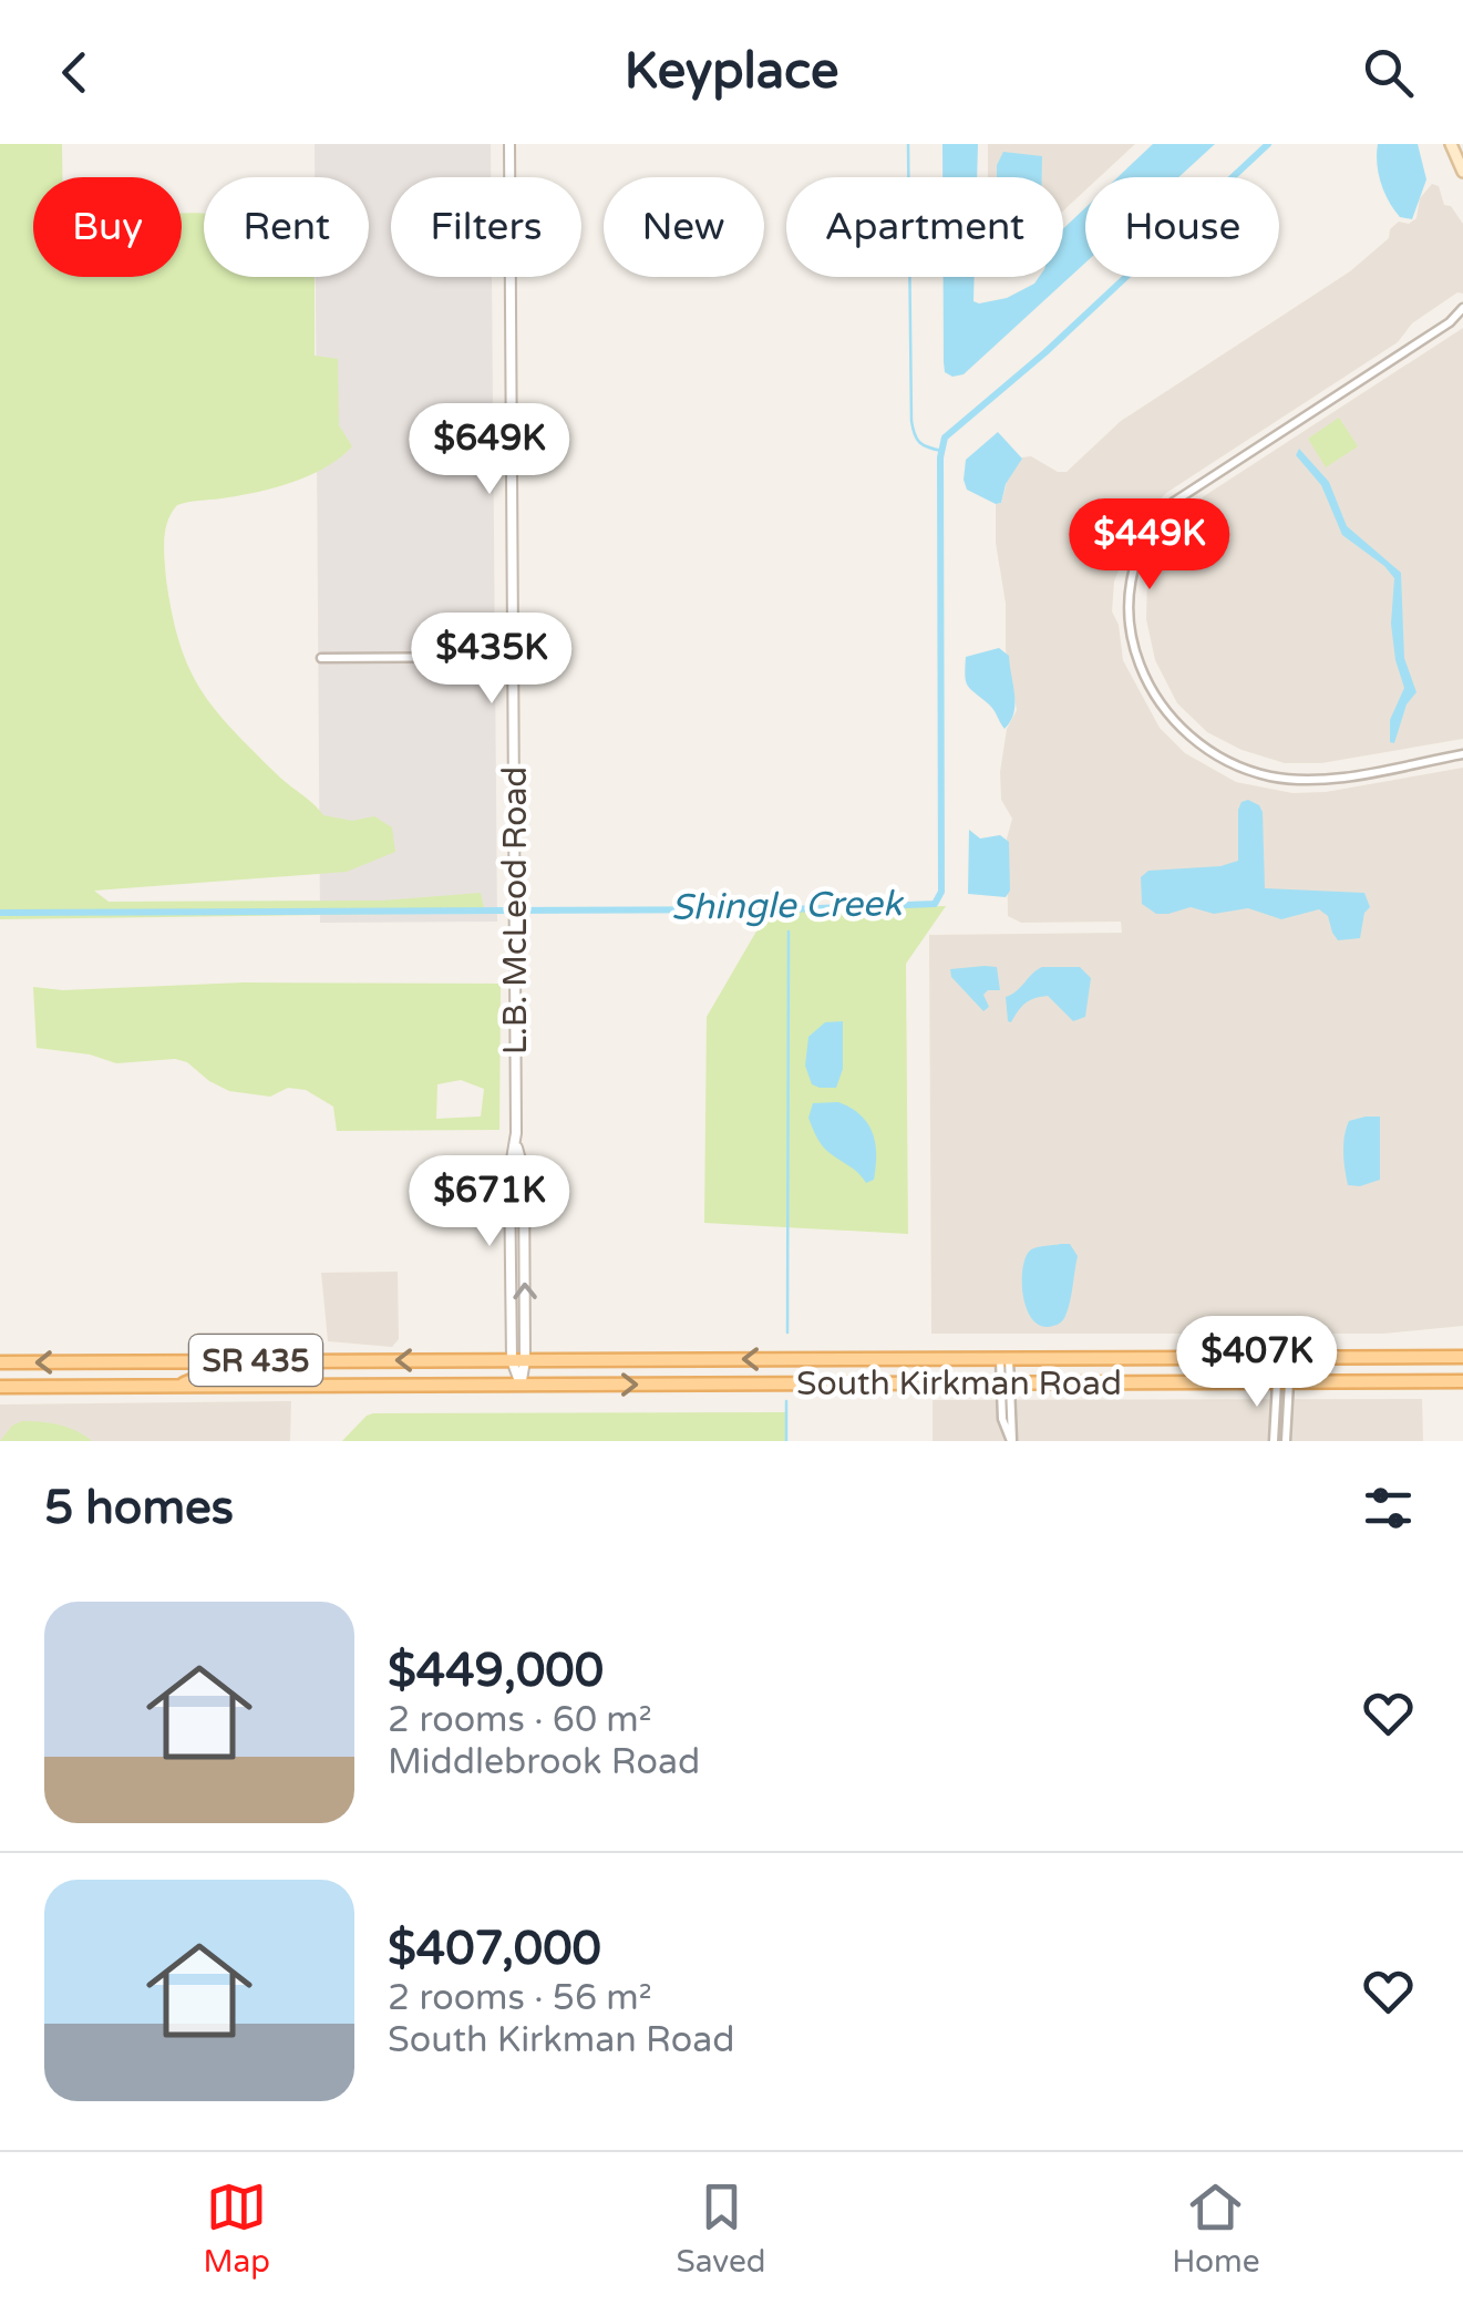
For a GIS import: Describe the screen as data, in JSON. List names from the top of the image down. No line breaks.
{"streets":{"main road":["SR 435","South Kirkman Road"],"street":["L.B. McLeod Road"]},"crossings":[["L.B. McLeod Road","SR 435"],["L.B. McLeod Road","South Kirkman Road"],["SR 435","South Kirkman Road"]],"water":["Shingle Creek"],"page":{"header":"Keyplace","chip":["Buy","Rent","Filters","New","Apartment","House"],"price":["$649K","$449K","$435K","$671K","$407K"],"heading":"5 homes","list":[{"name":"$449,000","note":"2 rooms · 60 m² · Middlebrook Road"},{"name":"$407,000","note":"2 rooms · 56 m² · South Kirkman Road"}],"tabs":["Map","Saved","Home"]}}
